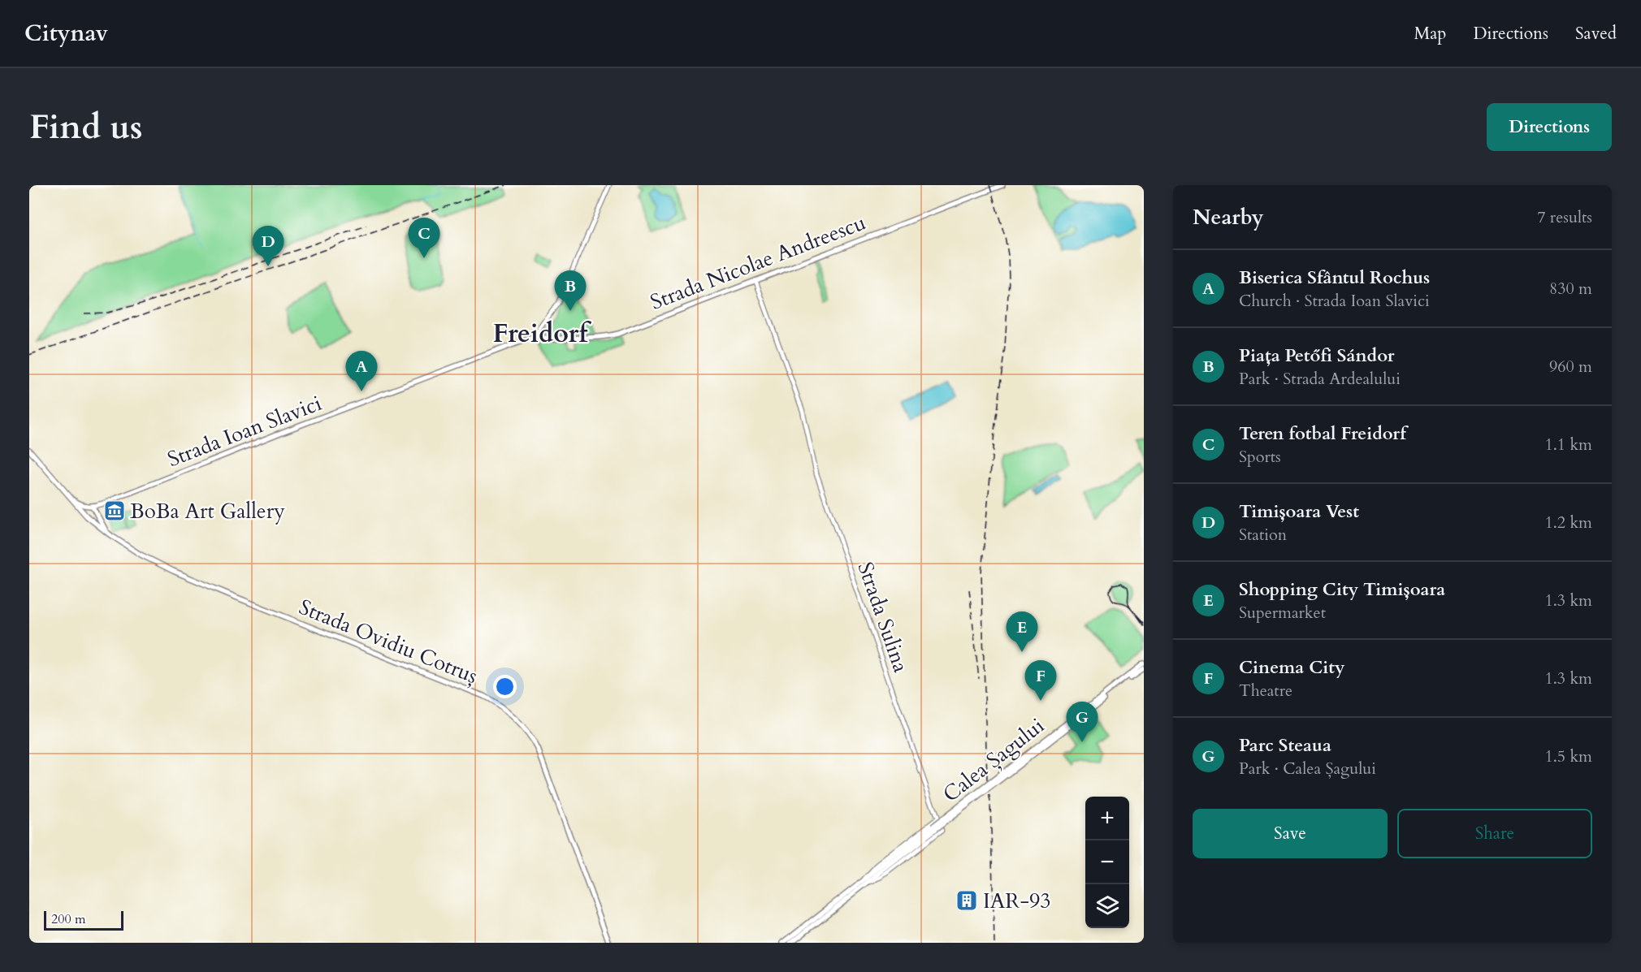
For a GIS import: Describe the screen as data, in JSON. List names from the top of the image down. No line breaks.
{"streets":{"main road":["Strada Nicolae Andreescu","Strada Ioan Slavici","Strada Ovidiu Cotruș","Calea Șagului"],"street":["Strada Sulina"]},"crossings":[["Strada Nicolae Andreescu","Strada Ioan Slavici"],["Strada Nicolae Andreescu","Strada Sulina"],["Strada Ioan Slavici","Strada Ovidiu Cotruș"],["Strada Sulina","Calea Șagului"]],"districts":["Freidorf"],"places":{"museum":["BoBa Art Gallery"],"building":["IAR-93"]},"scale_bar":"200 m","page":{"header":"Citynav","nav":["Map","Directions","Saved"],"buttons":["Directions",["Save","Share"]],"title":"Find us","heading":["Nearby","7 results"],"pins":["C","D","B","A","E","F","G"],"list":[{"mark":"A","name":"Biserica Sfântul Rochus","note":"Church · Strada Ioan Slavici","value":"830 m"},{"mark":"B","name":"Piața Petőfi Sándor","note":"Park · Strada Ardealului","value":"960 m"},{"mark":"C","name":"Teren fotbal Freidorf","note":"Sports","value":"1.1 km"},{"mark":"D","name":"Timișoara Vest","note":"Station","value":"1.2 km"},{"mark":"E","name":"Shopping City Timișoara","note":"Supermarket","value":"1.3 km"},{"mark":"F","name":"Cinema City","note":"Theatre","value":"1.3 km"},{"mark":"G","name":"Parc Steaua","note":"Park · Calea Șagului","value":"1.5 km"}],"map_buttons":["+","−"],"scale":"200 m"}}
